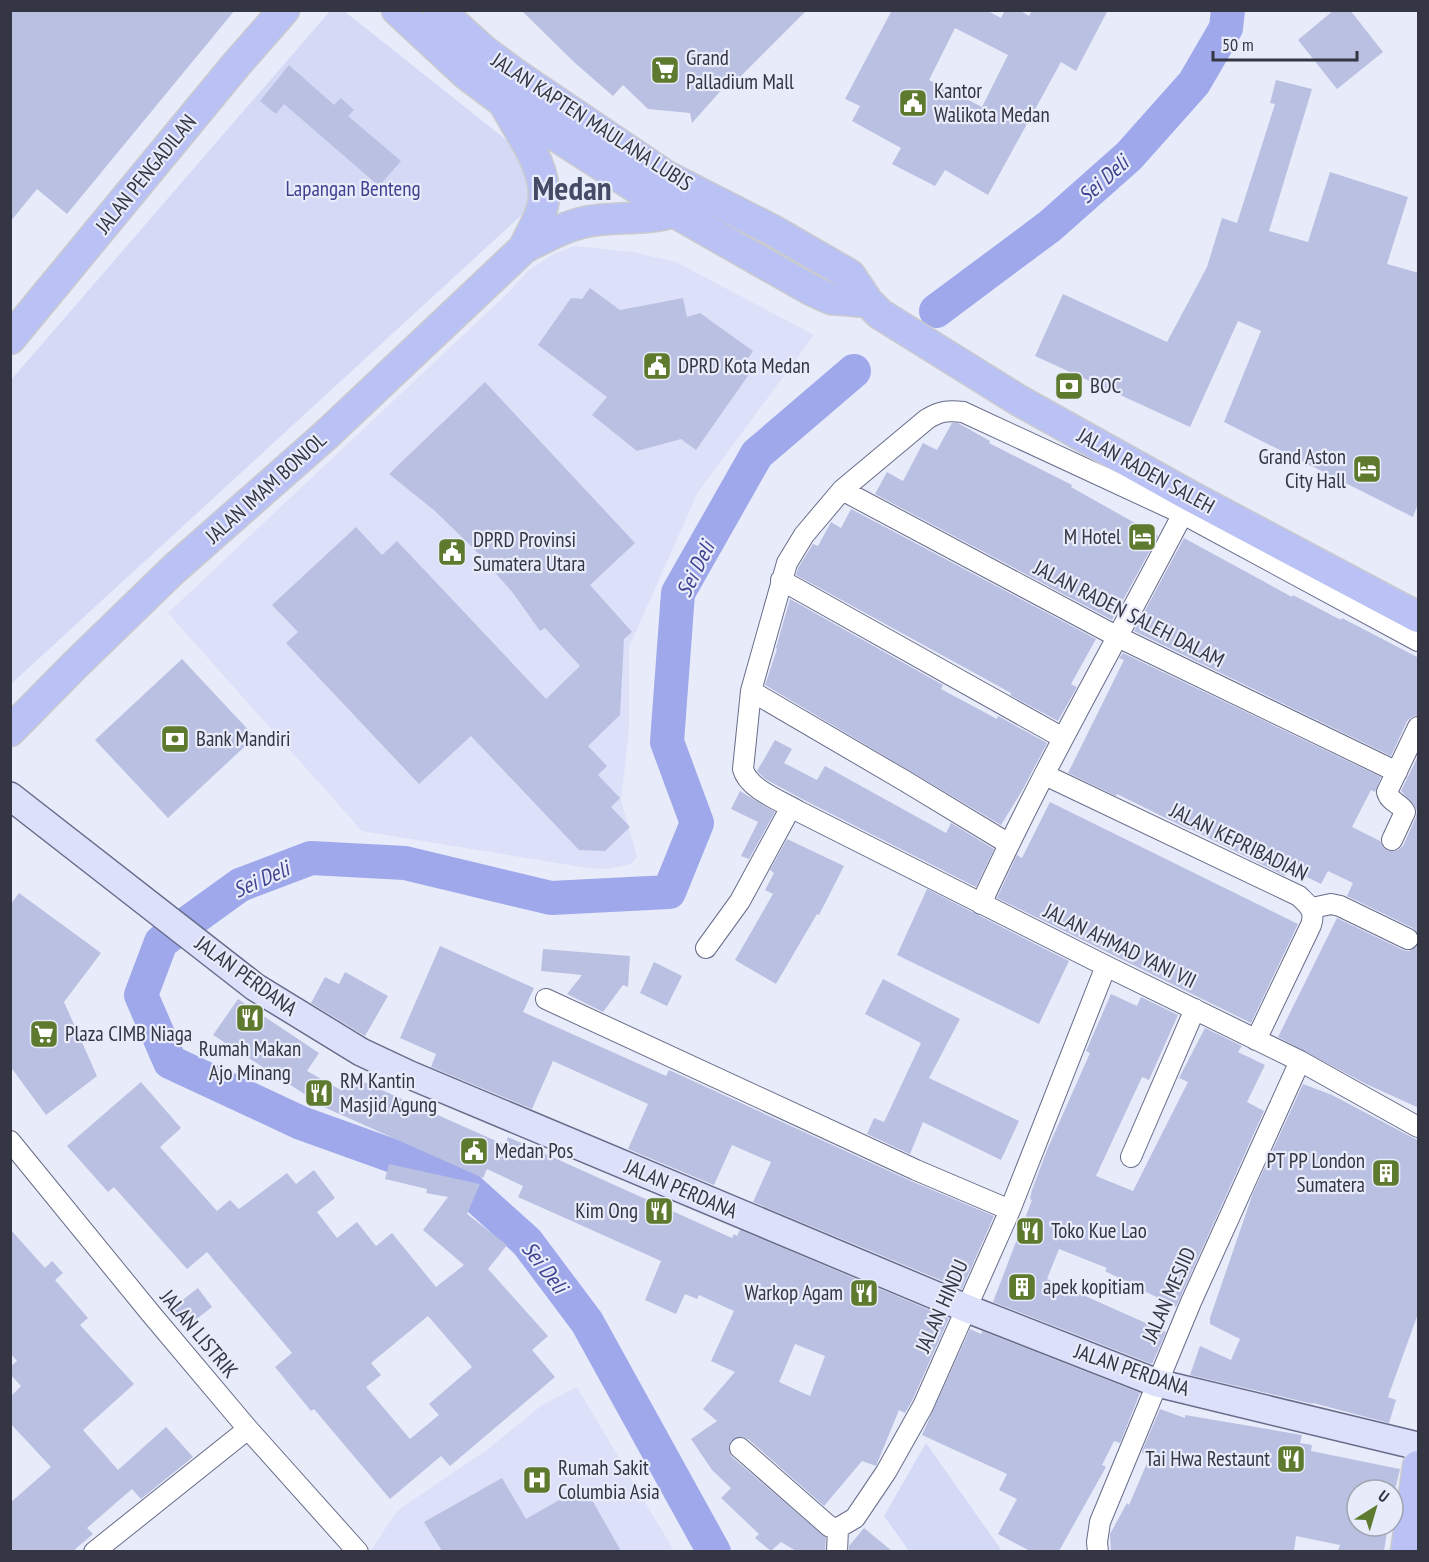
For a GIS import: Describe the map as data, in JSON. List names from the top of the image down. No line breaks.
{"streets":{"main road":["JALAN KAPTEN MAULANA LUBIS","JALAN PENGADILAN","JALAN RADEN SALEH","JALAN IMAM BONJOL","JALAN PERDANA"],"street":["JALAN RADEN SALEH DALAM","JALAN KEPRIBADIAN","JALAN AHMAD YANI VII","JALAN MESJID","JALAN HINDU","JALAN LISTRIK"]},"crossings":[["JALAN KAPTEN MAULANA LUBIS","JALAN RADEN SALEH"],["JALAN KAPTEN MAULANA LUBIS","JALAN IMAM BONJOL"],["JALAN KEPRIBADIAN","JALAN AHMAD YANI VII"],["JALAN AHMAD YANI VII","JALAN MESJID"],["JALAN AHMAD YANI VII","JALAN HINDU"],["JALAN PERDANA","JALAN MESJID"],["JALAN PERDANA","JALAN HINDU"]],"districts":["Medan"],"water":["Sei Deli"],"parks":["Lapangan Benteng"],"places":{"supermarket":["Grand Palladium Mall","Plaza CIMB Niaga"],"public building":["Kantor Walikota Medan","DPRD Kota Medan","DPRD Provinsi Sumatera Utara","Medan Pos"],"bank":["BOC","Bank Mandiri"],"hotel":["Grand Aston City Hall","M Hotel"],"restaurant":["Rumah Makan Ajo Minang","RM Kantin Masjid Agung","Kim Ong","Toko Kue Lao","Warkop Agam","Tai Hwa Restaunt"],"building":["PT PP London Sumatera","apek kopitiam"],"hospital":["Rumah Sakit Columbia Asia"]},"scale_bar":"50 m","north":"top right"}
